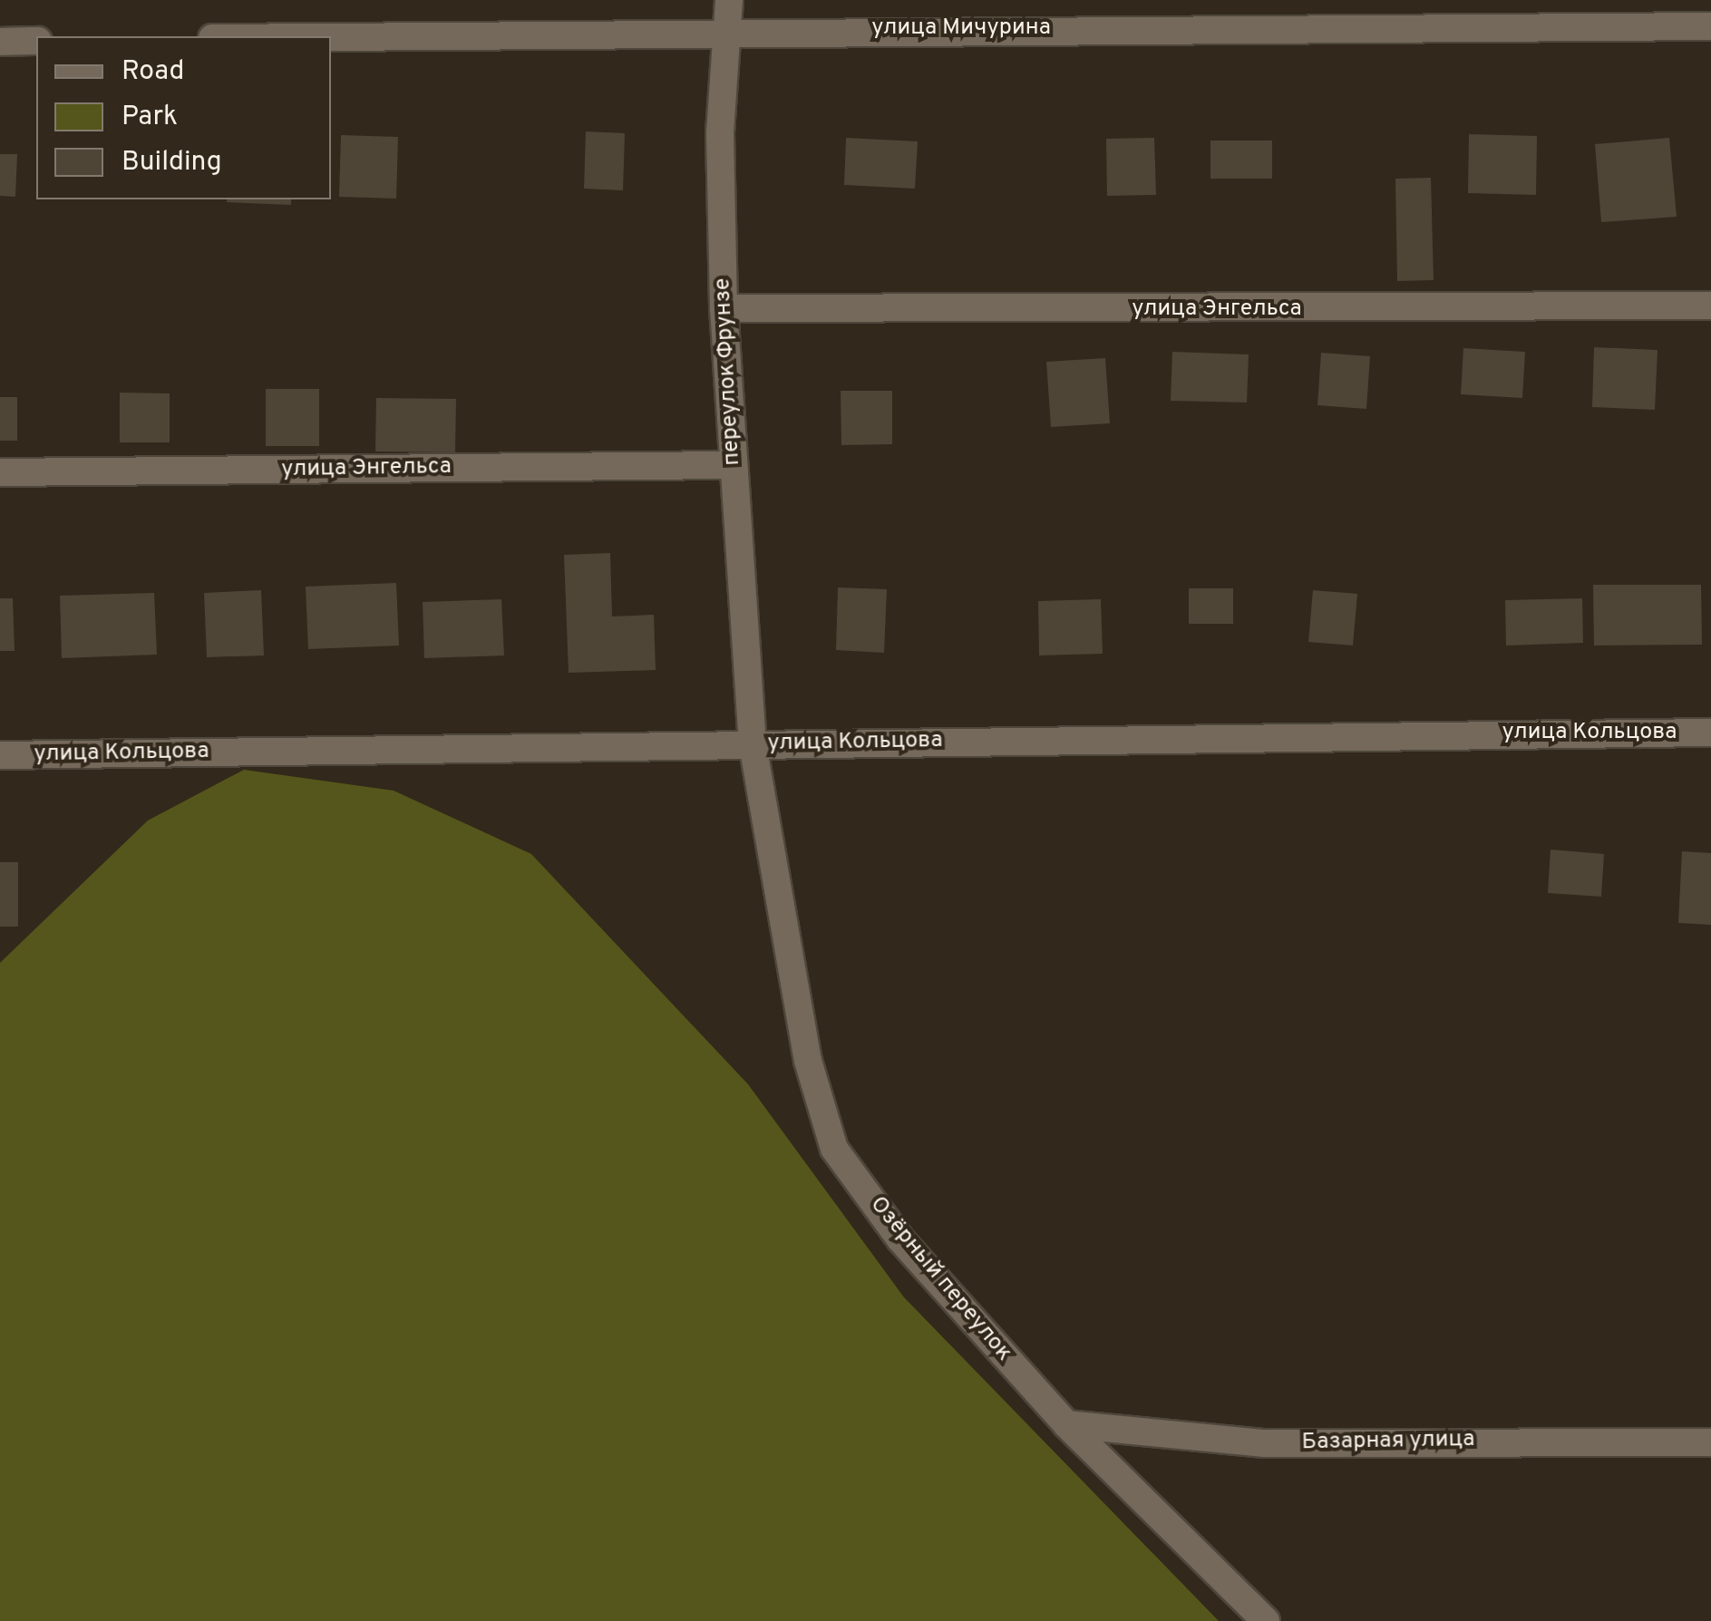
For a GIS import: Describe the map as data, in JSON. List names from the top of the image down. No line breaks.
{"streets":{"street":["улица Мичурина","улица Энгельса","переулок Фрунзе","улица Кольцова","Озёрный переулок","Базарная улица"]},"crossings":[["улица Мичурина","переулок Фрунзе"],["улица Энгельса","переулок Фрунзе"],["переулок Фрунзе","улица Кольцова"],["переулок Фрунзе","Озёрный переулок"],["улица Кольцова","Озёрный переулок"],["Озёрный переулок","Базарная улица"]],"legend":["Road","Park","Building"]}
